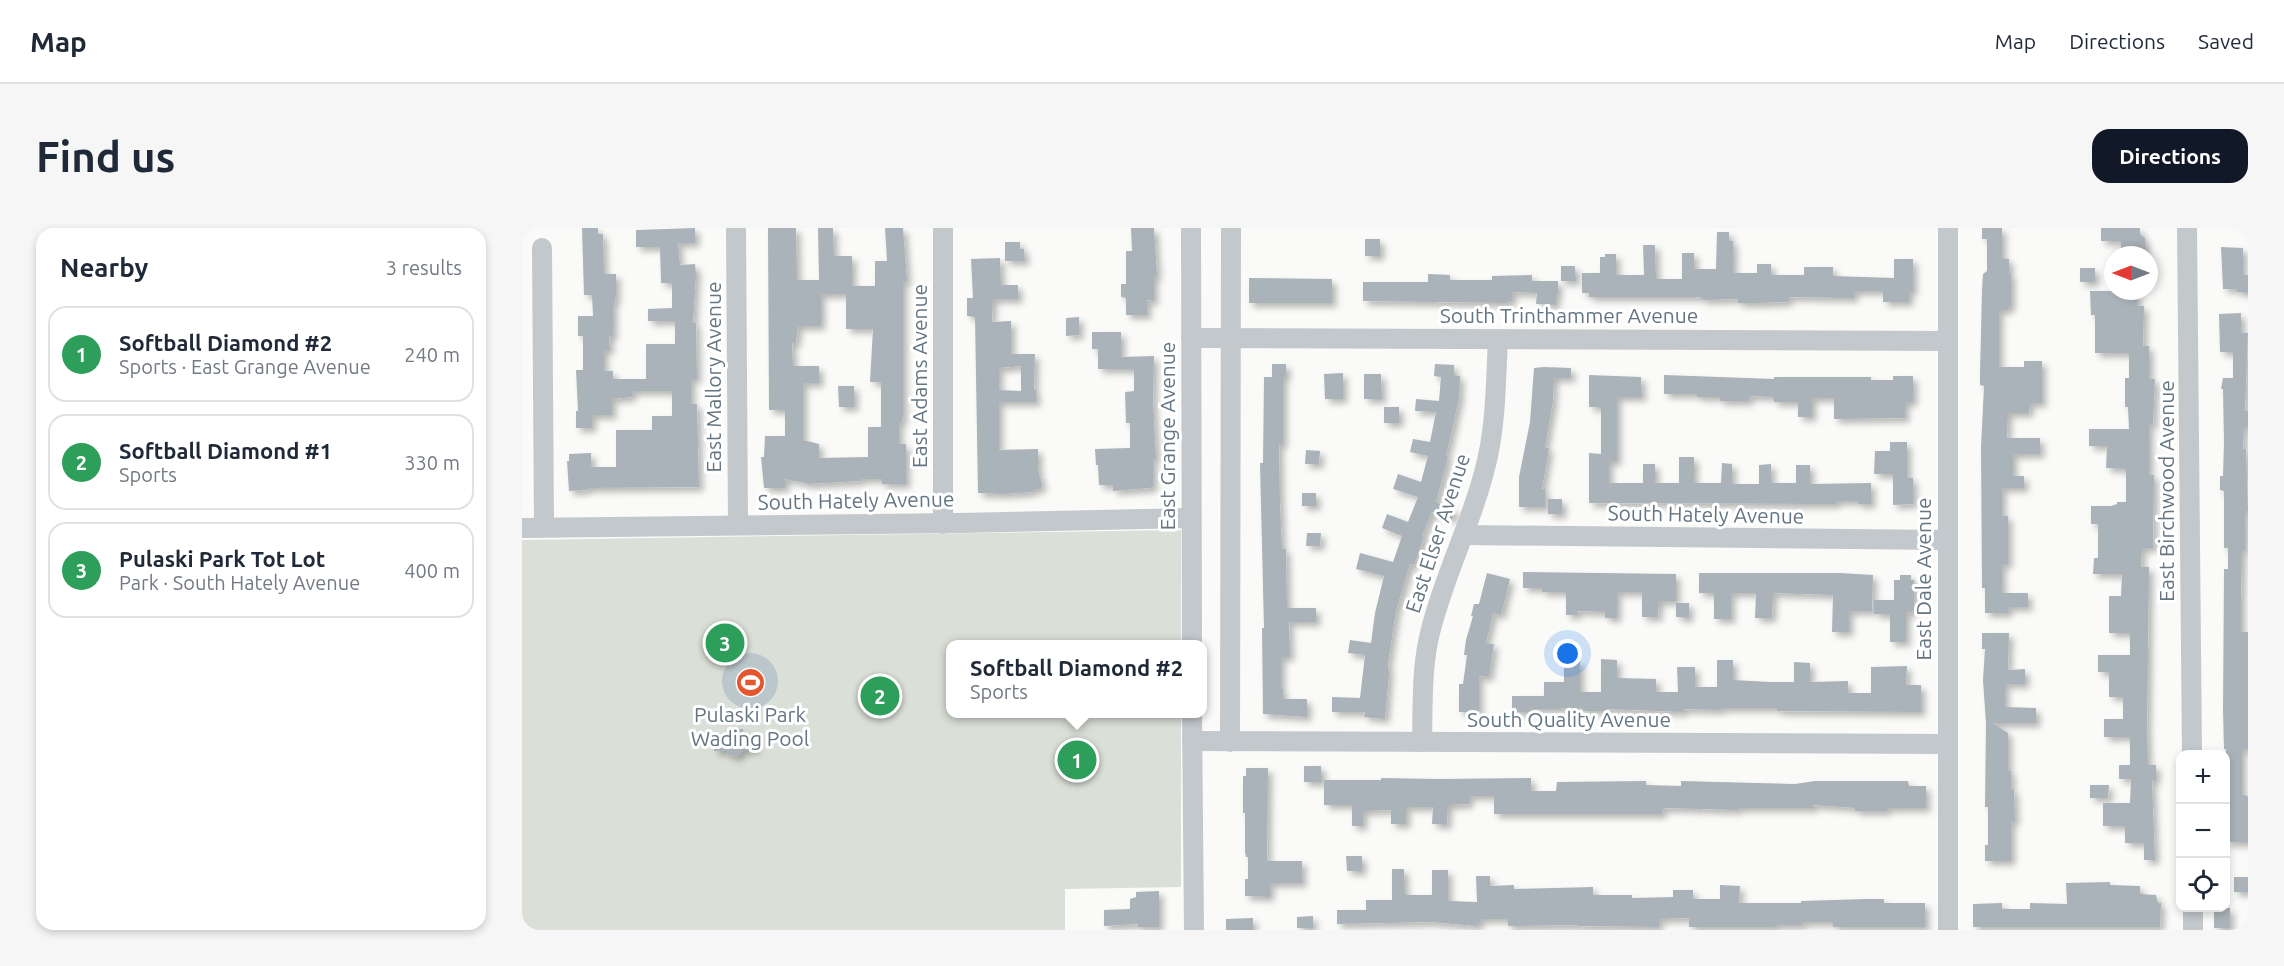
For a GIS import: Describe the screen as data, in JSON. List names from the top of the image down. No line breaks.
{"streets":{"street":["South Trinthammer Avenue","East Adams Avenue","East Mallory Avenue","East Grange Avenue","East Birchwood Avenue","South Hately Avenue","East Elser Avenue","East Dale Avenue","South Quality Avenue"]},"crossings":[["South Trinthammer Avenue","East Grange Avenue"],["South Trinthammer Avenue","East Elser Avenue"],["South Trinthammer Avenue","East Dale Avenue"],["East Adams Avenue","South Hately Avenue"],["East Mallory Avenue","South Hately Avenue"],["East Grange Avenue","South Hately Avenue"],["South Hately Avenue","East Elser Avenue"],["South Hately Avenue","East Dale Avenue"],["East Elser Avenue","South Quality Avenue"],["East Dale Avenue","South Quality Avenue"]],"places":{"sports":["Pulaski Park Wading Pool"]},"north":"left","page":{"header":"Map","nav":["Map","Directions","Saved"],"buttons":"Directions","title":"Find us","heading":["Nearby","3 results"],"list":[{"mark":"1","name":"Softball Diamond #2","note":"Sports · East Grange Avenue","value":"240 m"},{"mark":"2","name":"Softball Diamond #1","note":"Sports","value":"330 m"},{"mark":"3","name":"Pulaski Park Tot Lot","note":"Park · South Hately Avenue","value":"400 m"}],"pins":["3","2","1"],"popup":["Softball Diamond #2","Sports"],"map_buttons":["+","−"]}}
